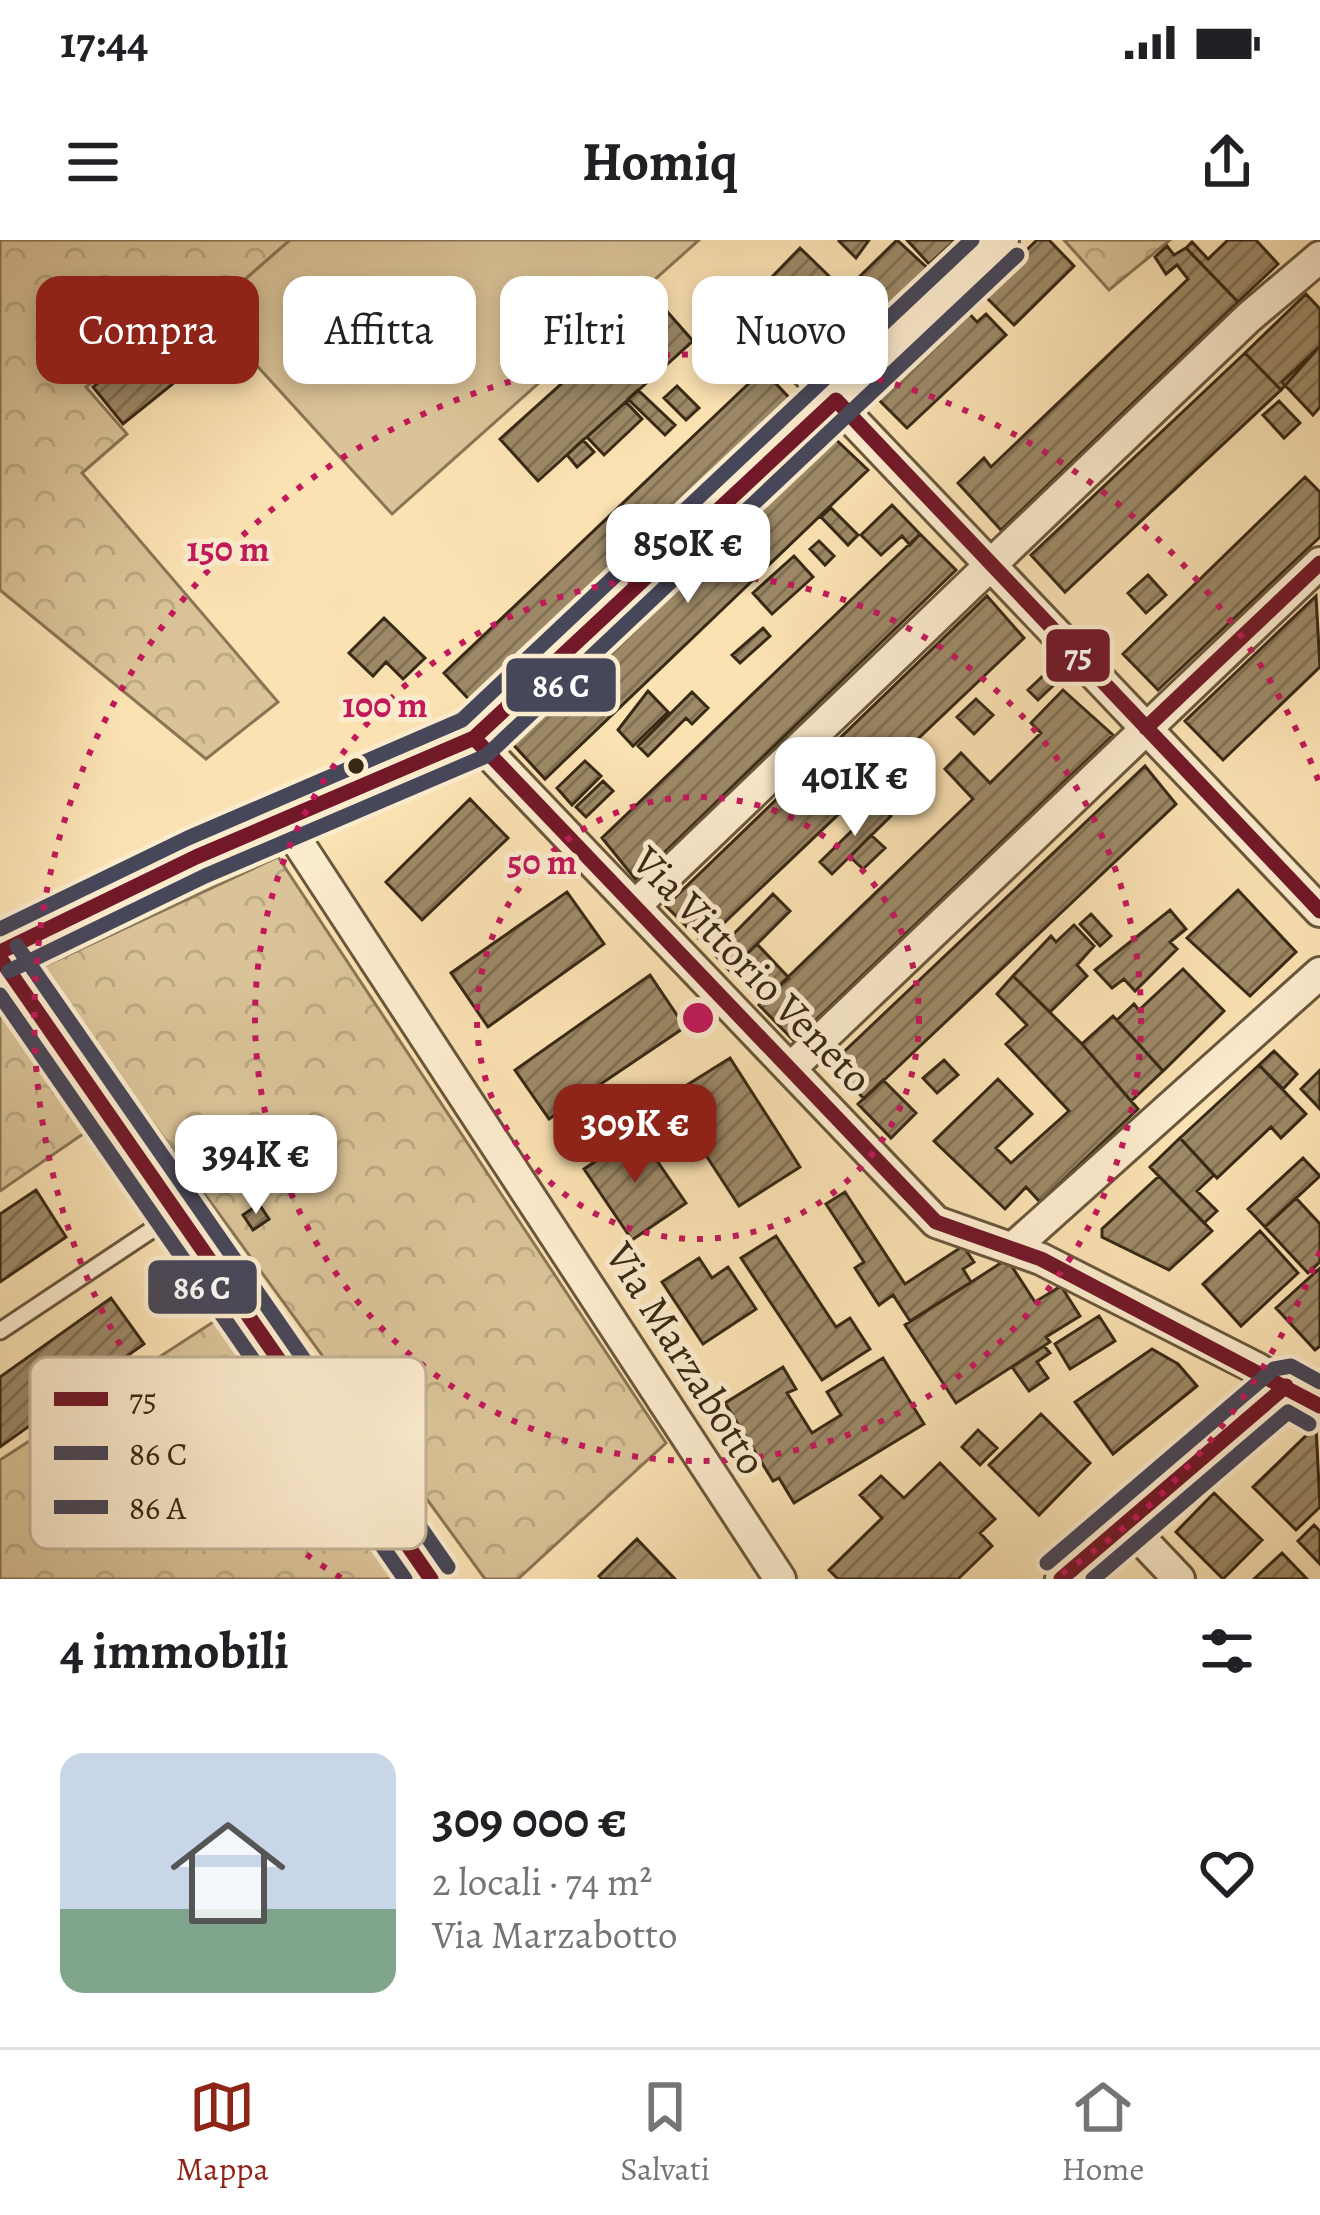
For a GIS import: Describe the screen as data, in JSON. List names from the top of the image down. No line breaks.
{"streets":{"street":["Via Vittorio Veneto","Via Marzabotto"]},"lines":["transit line 75"],"legend":["75","86 C","86 A"],"page":{"status":"17:44","header":"Homiq","chip":["Compra","Affitta","Filtri","Nuovo"],"price":["850K €","401K €","309K €","394K €"],"heading":"4 immobili","list":[{"name":"309 000 €","note":"2 locali · 74 m² · Via Marzabotto"}],"tabs":["Mappa","Salvati","Home"]},"rings":["150 m","100 m","50 m"]}
